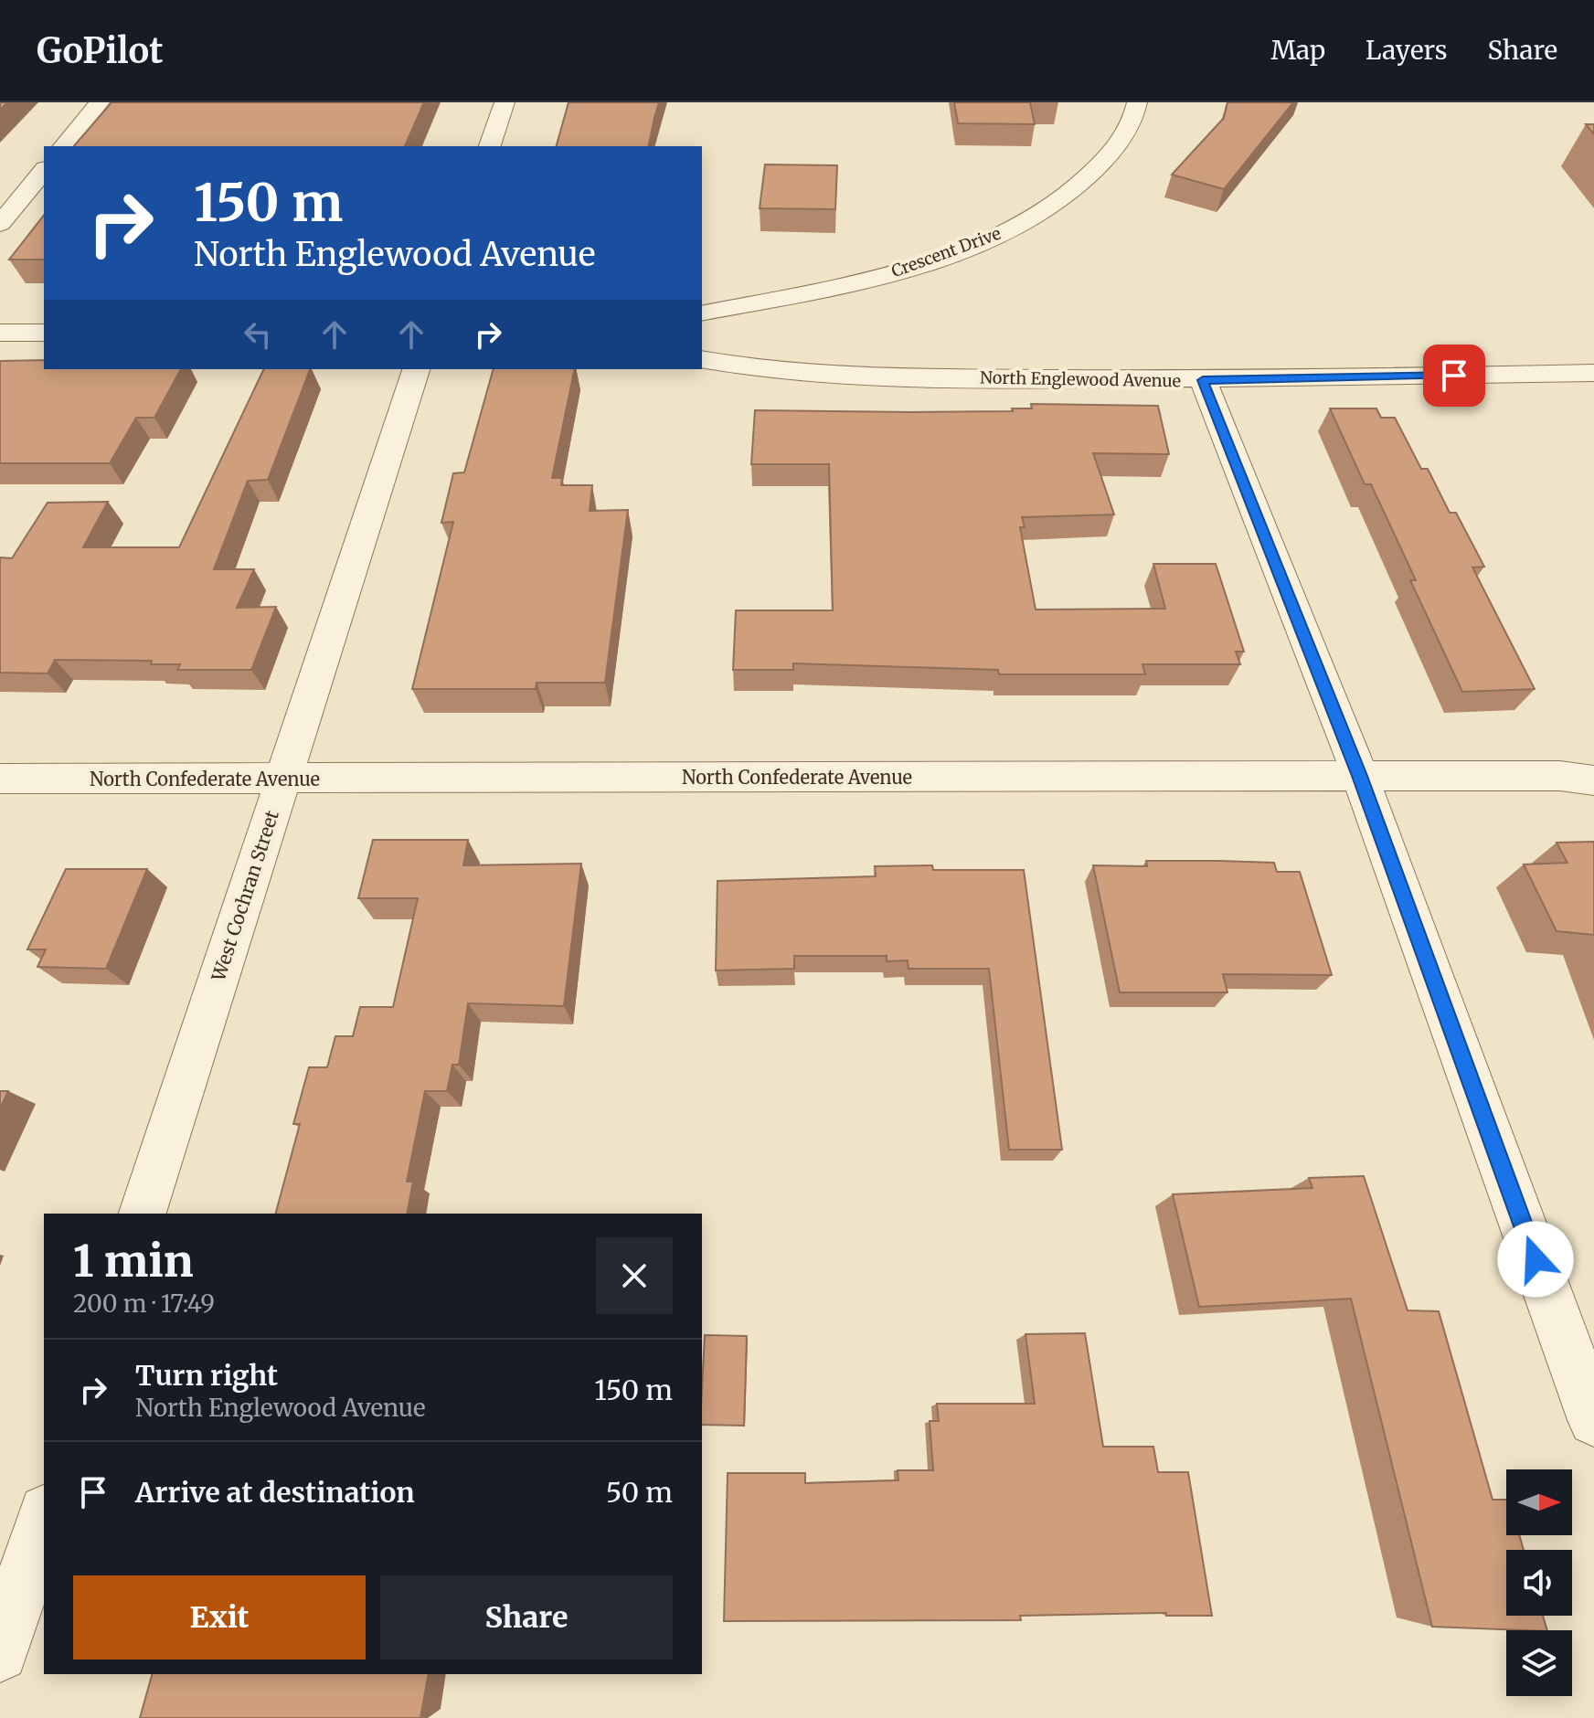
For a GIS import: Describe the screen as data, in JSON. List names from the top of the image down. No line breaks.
{"streets":{"street":["Crescent Drive","North Englewood Avenue","North Confederate Avenue","West Cochran Street"]},"crossings":[["North Confederate Avenue","West Cochran Street"]],"north":"right","page":{"header":"GoPilot","nav":["Map","Layers","Share"],"turn":["150 m","North Englewood Avenue"],"heading":["1 min","200 m · 17:49"],"list":[{"name":"Turn right","note":"North Englewood Avenue","value":"150 m"},{"name":"Arrive at destination","value":"50 m"}],"buttons":["Exit","Share"]}}
